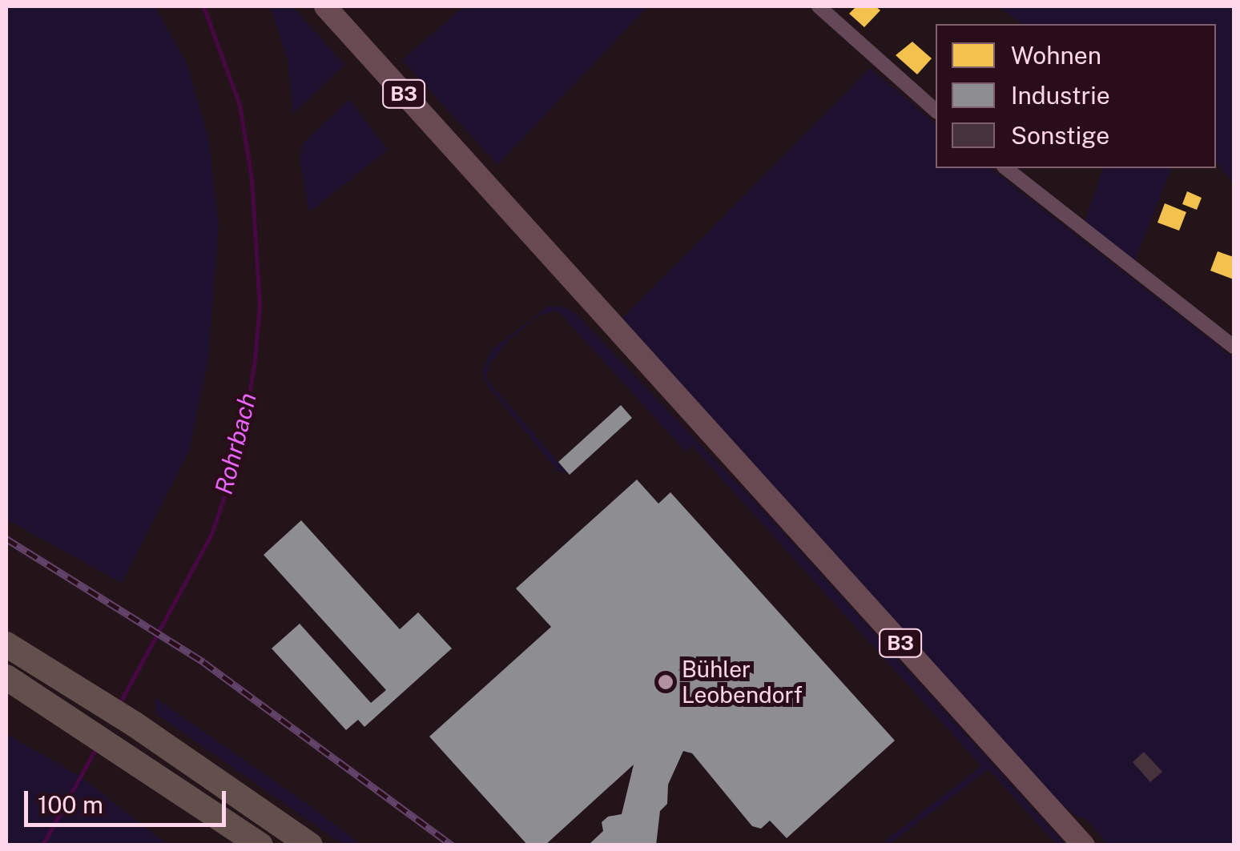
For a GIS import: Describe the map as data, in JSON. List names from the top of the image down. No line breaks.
{"streets":{"main road":["B3"]},"water":["Rohrbach"],"places":["Bühler Leobendorf"],"legend":["Wohnen","Industrie","Sonstige"],"scale_bar":"100 m"}
